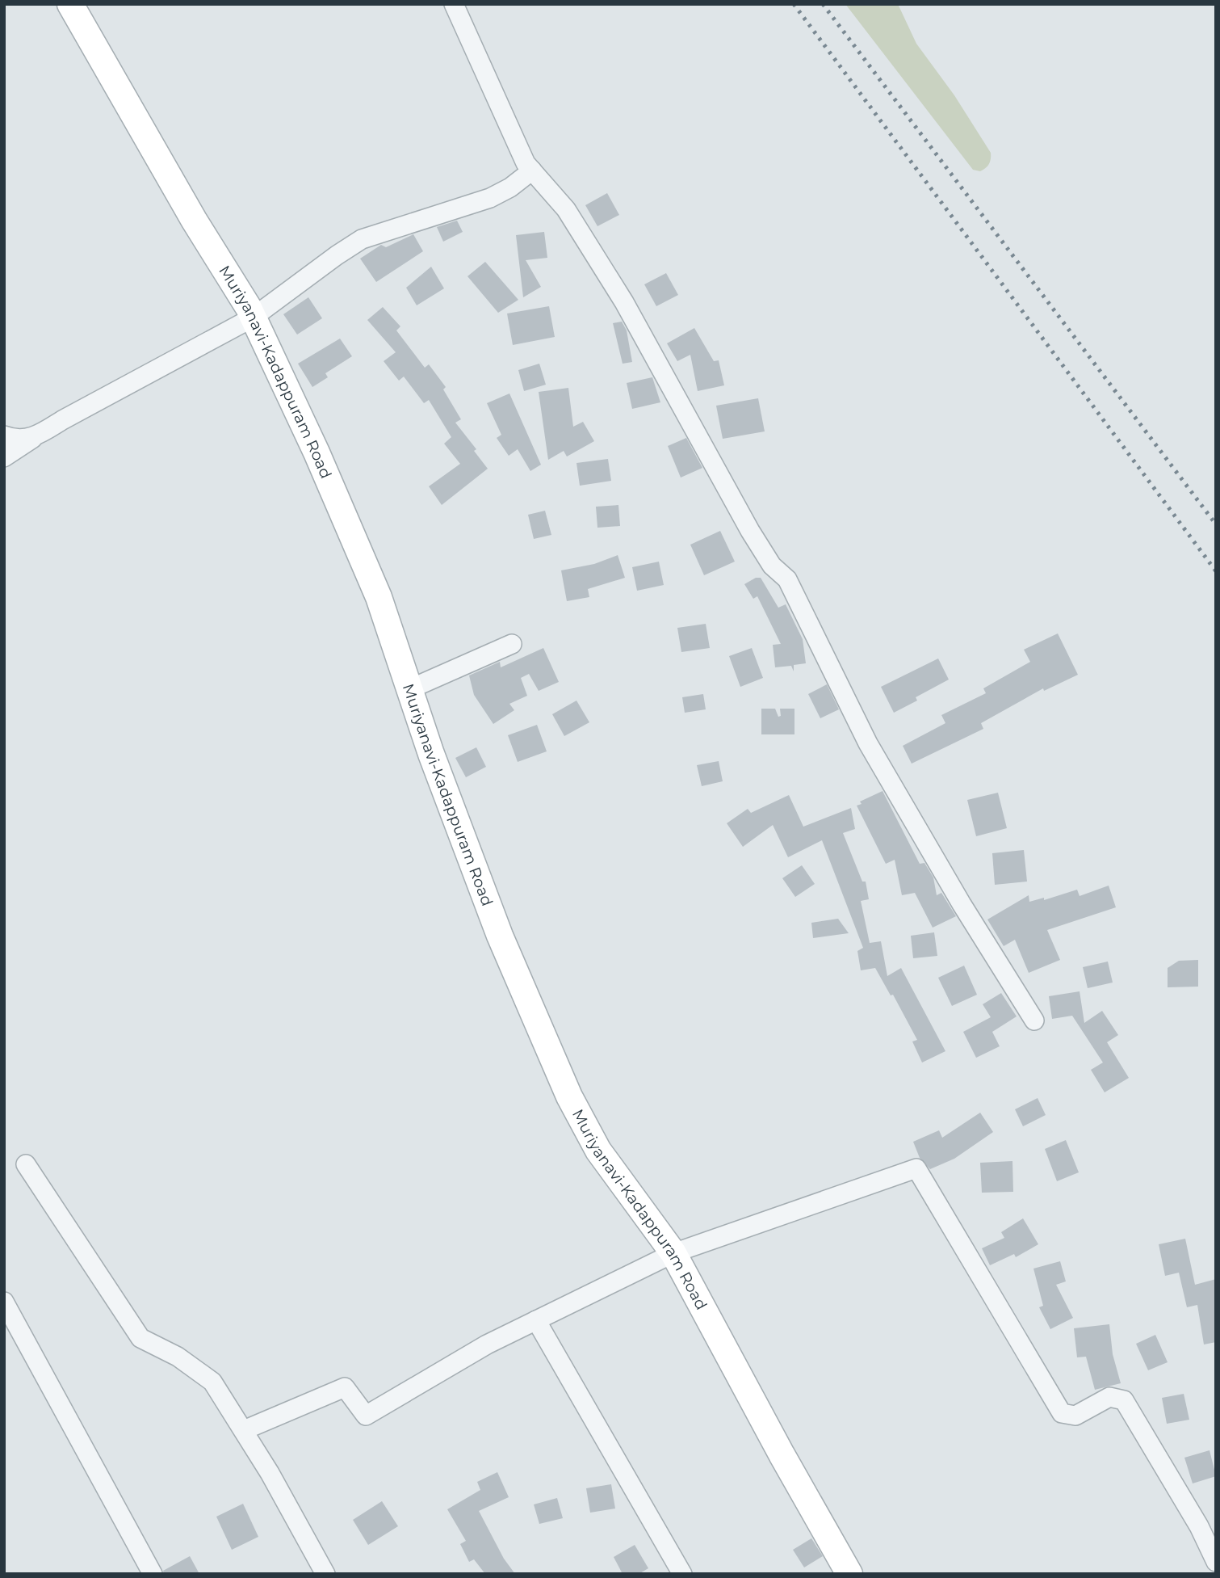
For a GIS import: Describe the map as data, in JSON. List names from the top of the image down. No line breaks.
{"streets":{"main road":["Muriyanavi-Kadappuram Road"]}}
